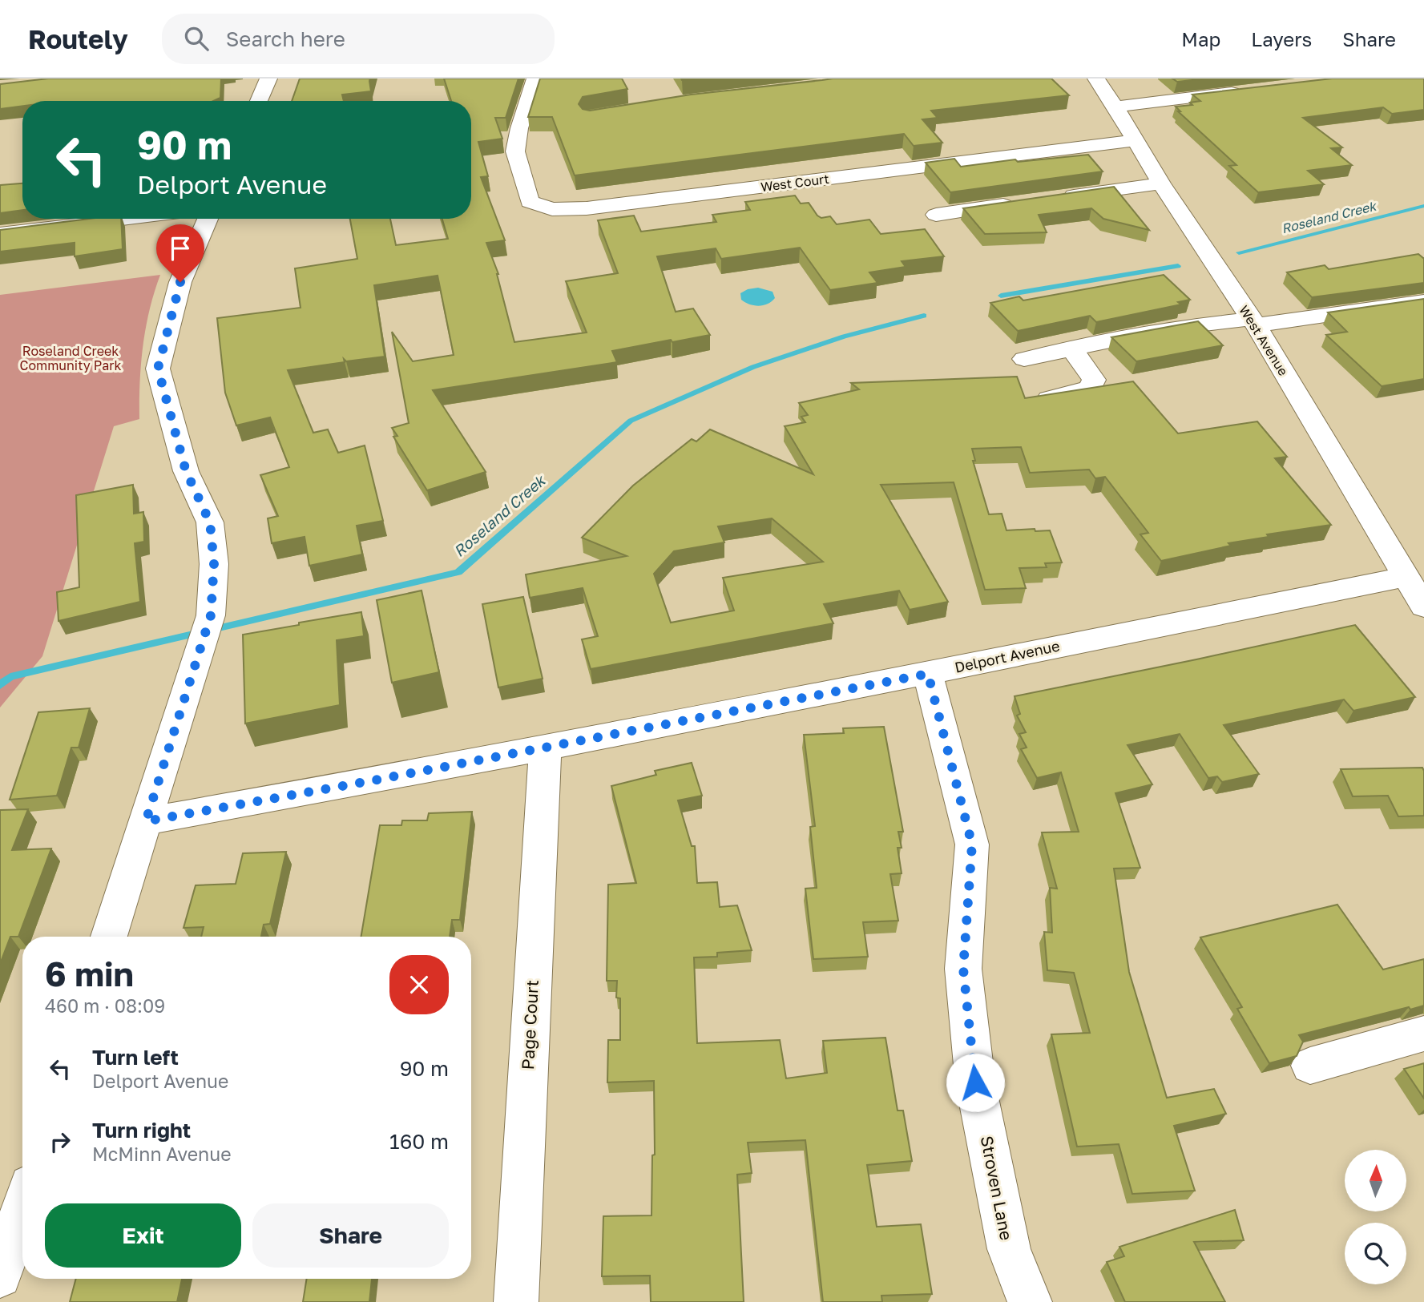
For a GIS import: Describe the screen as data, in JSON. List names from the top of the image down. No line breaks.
{"streets":{"street":["West Court","West Avenue","Delport Avenue","Page Court","Stroven Lane"]},"crossings":[["West Court","West Avenue"],["West Avenue","Delport Avenue"],["Delport Avenue","Page Court"],["Delport Avenue","Stroven Lane"]],"water":["Roseland Creek"],"parks":["Roseland Creek Community Park"],"north":"top","page":{"header":"Routely","search":"Search here","nav":["Map","Layers","Share"],"turn":["90 m","Delport Avenue"],"heading":["6 min","460 m · 08:09"],"list":[{"name":"Turn left","note":"Delport Avenue","value":"90 m"},{"name":"Turn right","note":"McMinn Avenue","value":"160 m"}],"buttons":["Exit","Share"]}}
